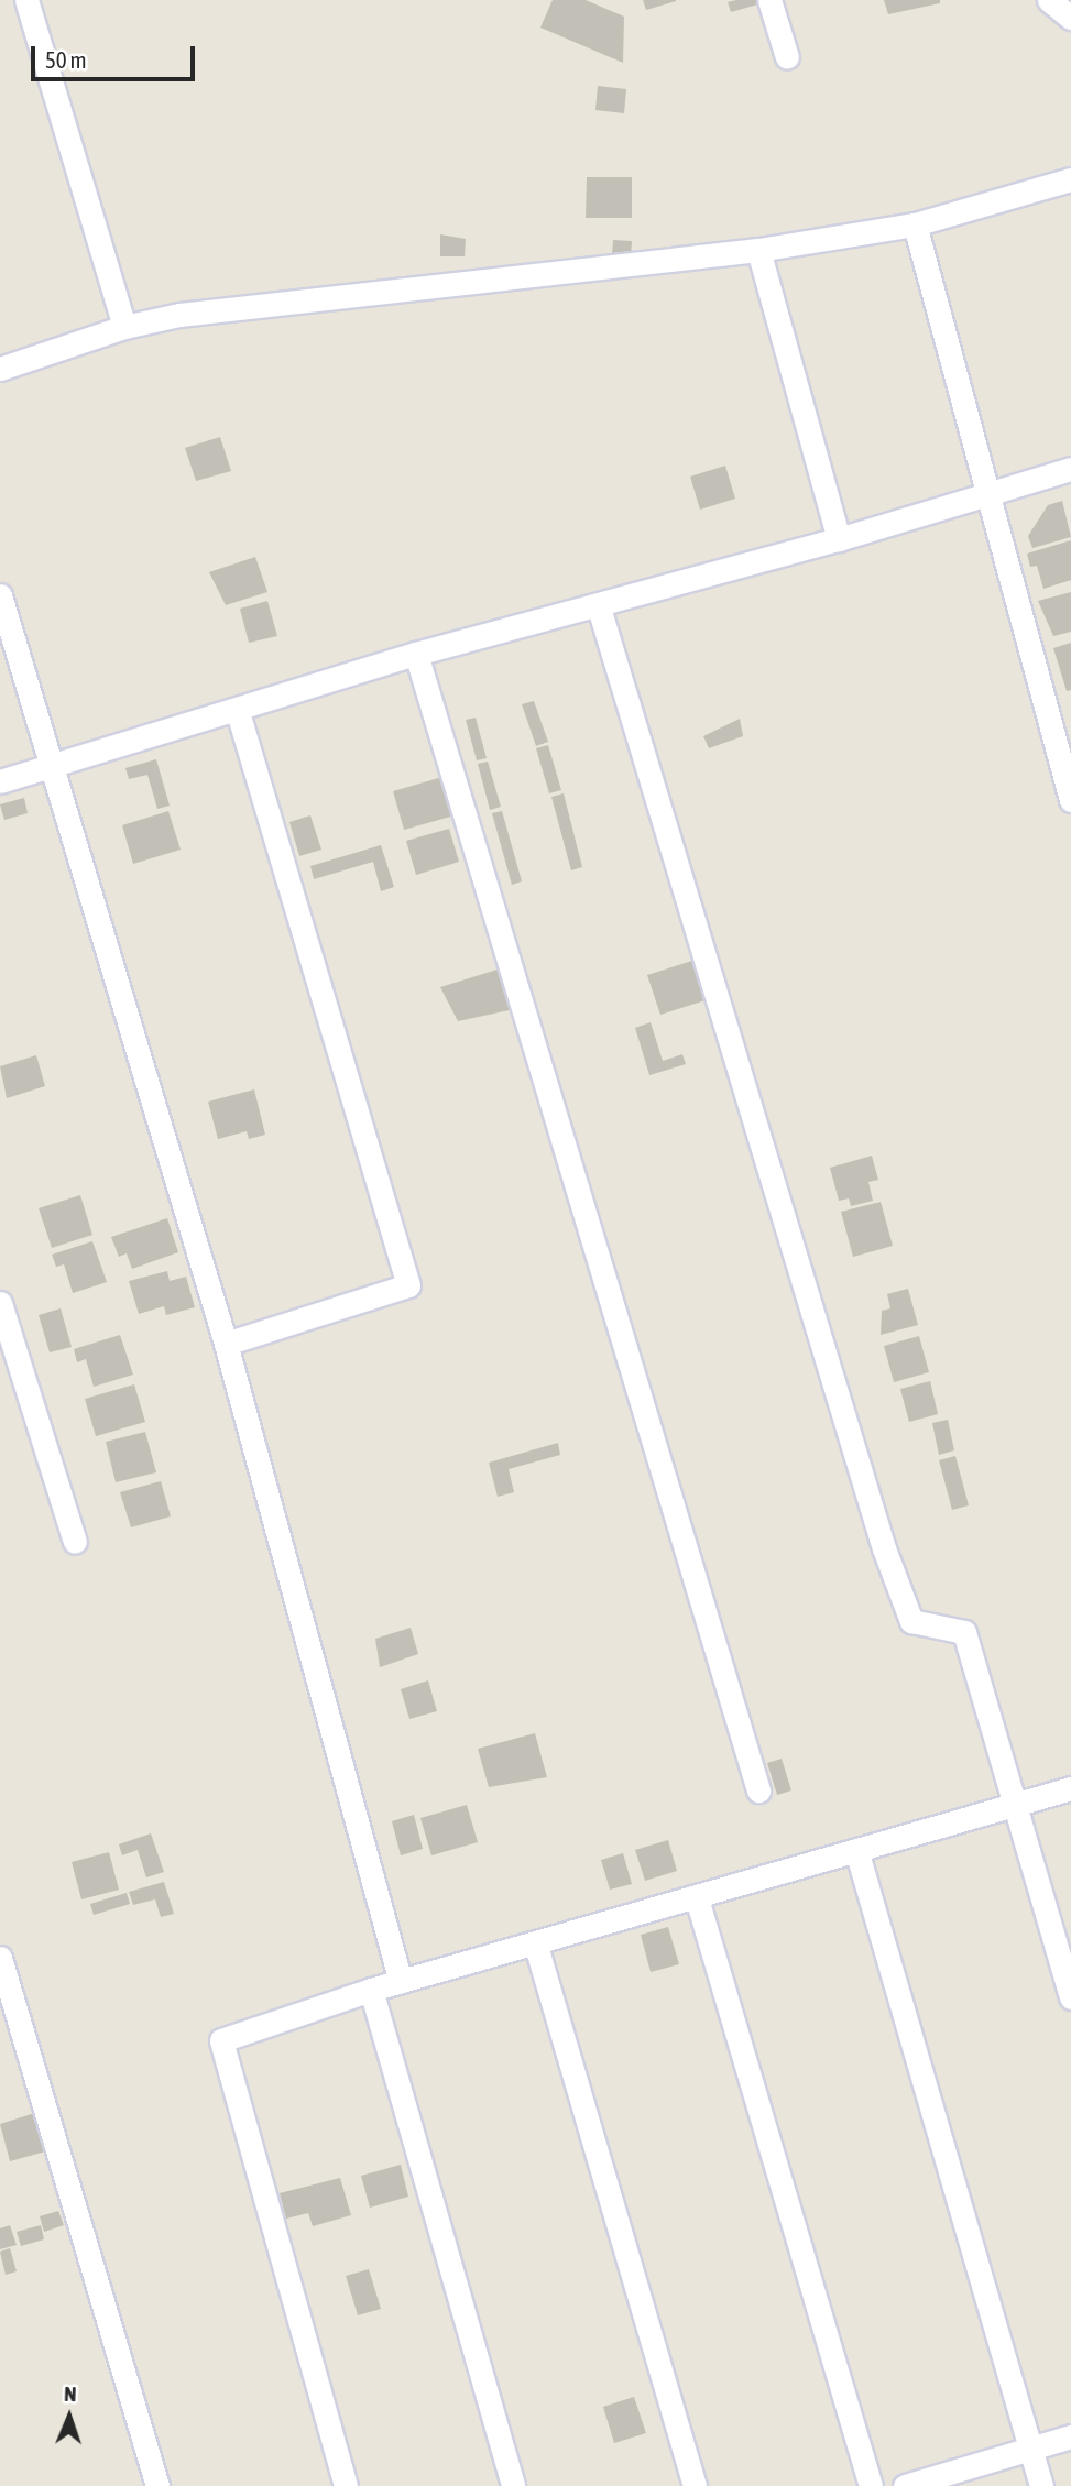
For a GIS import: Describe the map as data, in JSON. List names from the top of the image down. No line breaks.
{"scale_bar":"50 m","north":"top"}
